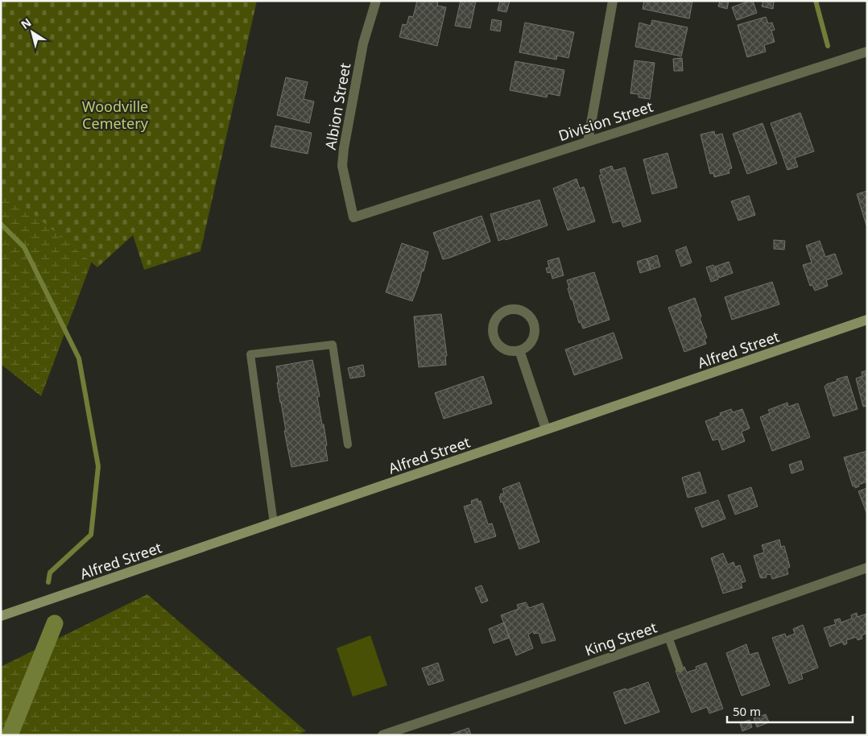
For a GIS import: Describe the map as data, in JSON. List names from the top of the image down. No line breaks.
{"streets":{"main road":["Alfred Street"],"street":["Albion Street","Division Street","King Street"]},"crossings":[["Albion Street","Division Street"]],"parks":["Woodville Cemetery"],"scale_bar":"50 m","north":"top left"}
